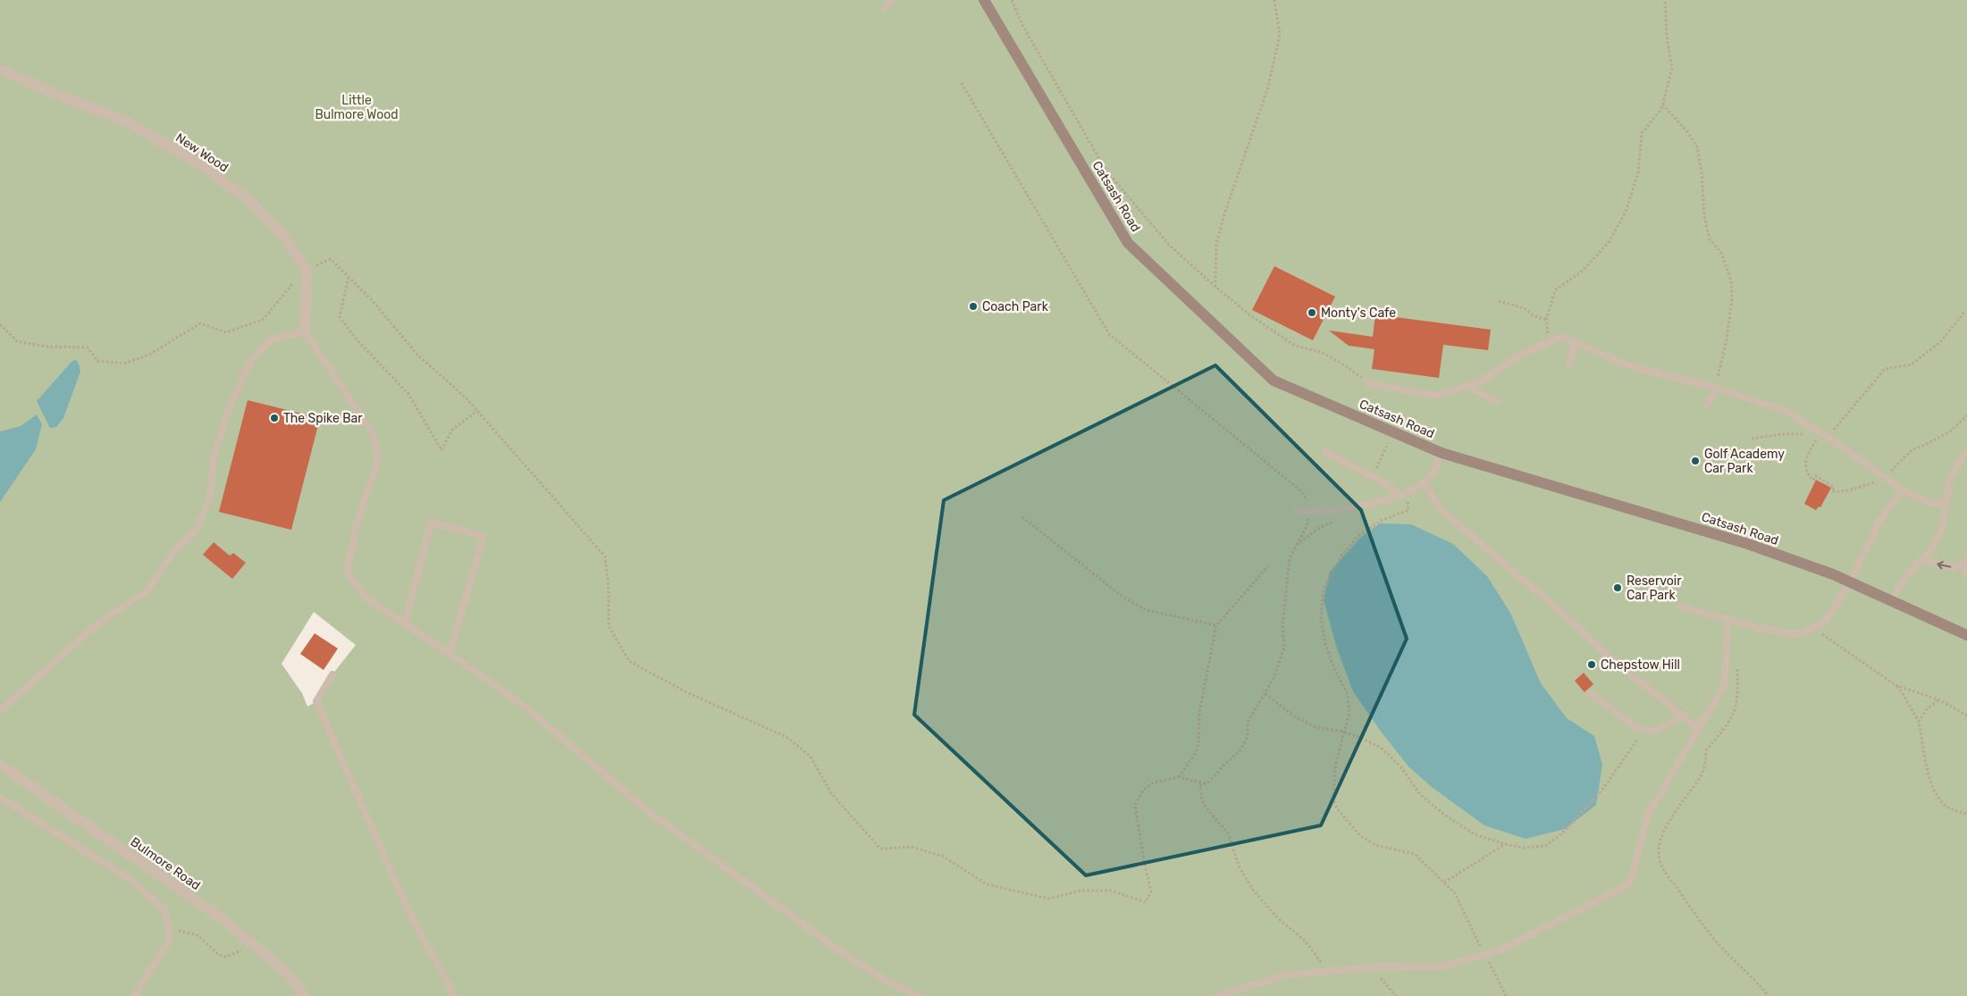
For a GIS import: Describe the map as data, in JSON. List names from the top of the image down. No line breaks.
{"streets":{"street":["New Wood","Catsash Road","Bulmore Road"]},"parks":["Little Bulmore Wood"],"places":["Coach Park","Monty's Cafe","The Spike Bar","Golf Academy Car Park","Reservoir Car Park","Chepstow Hill"]}
